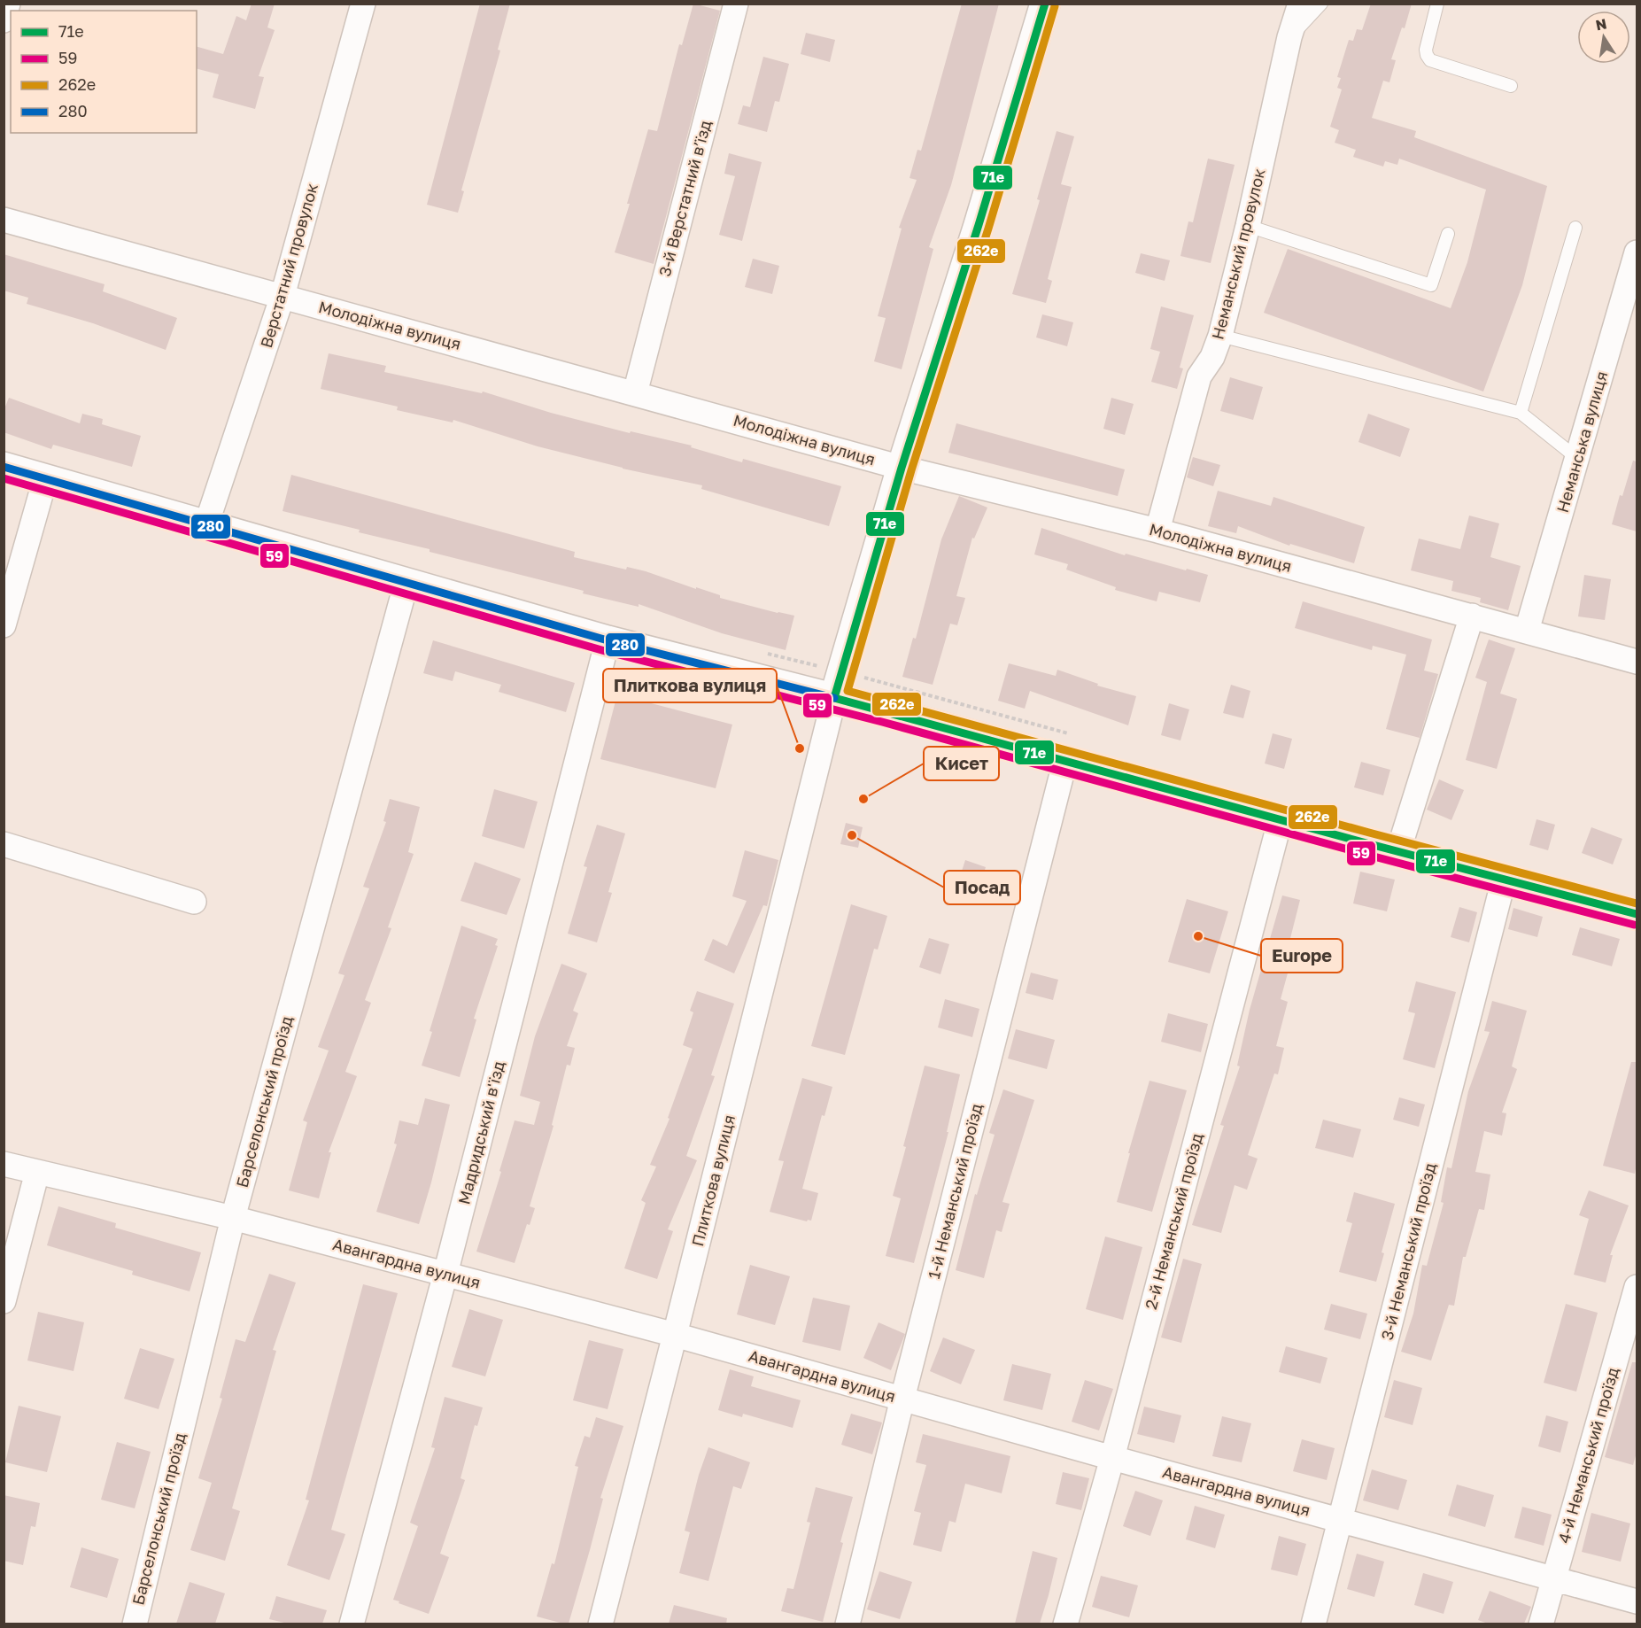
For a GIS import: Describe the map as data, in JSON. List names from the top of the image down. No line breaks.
{"streets":{"street":["3-й Верстатний в’їзд","Неманський провулок","Верстатний провулок","Молодіжна вулиця","Неманська вулиця","Барселонський проїзд","Мадридський в'їзд","Плиткова вулиця","1-й Неманський проїзд","2-й Неманський проїзд","3-й Неманський проїзд","Авангардна вулиця","4-й Неманський проїзд"]},"crossings":[["3-й Верстатний в’їзд","Молодіжна вулиця"],["Неманський провулок","Молодіжна вулиця"],["Верстатний провулок","Молодіжна вулиця"],["Молодіжна вулиця","Неманська вулиця"],["Молодіжна вулиця","Плиткова вулиця"],["Барселонський проїзд","Авангардна вулиця"],["Мадридський в'їзд","Авангардна вулиця"],["Плиткова вулиця","Авангардна вулиця"],["1-й Неманський проїзд","Авангардна вулиця"],["2-й Неманський проїзд","Авангардна вулиця"],["3-й Неманський проїзд","Авангардна вулиця"],["Авангардна вулиця","4-й Неманський проїзд"]],"places":["Плиткова вулиця","Кисет","Посад","Europe"],"lines":["transit line 71е","transit line 262е","transit line 280","transit line 59"],"legend":["71е","59","262е","280"],"north":"top"}
